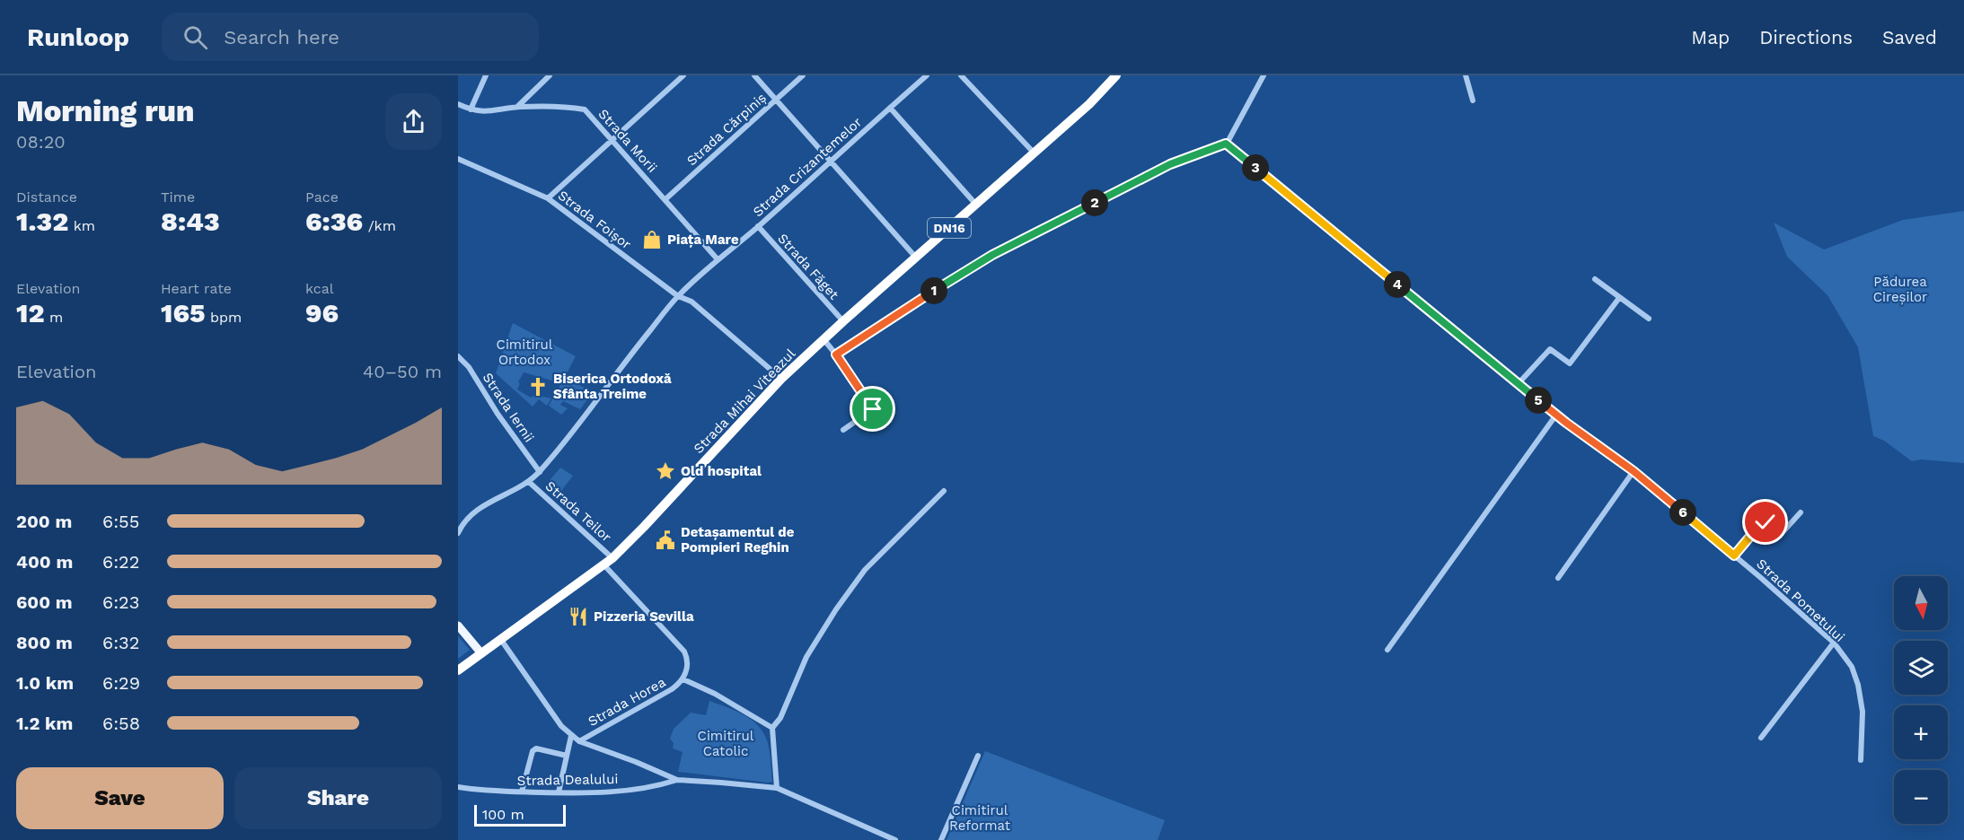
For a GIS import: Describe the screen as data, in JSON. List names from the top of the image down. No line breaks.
{"streets":{"highway":["DN16","Strada Mihai Viteazul"],"street":["Strada Cărpiniș","Strada Morii","Strada Crizantemelor","Strada Foișor","Strada Făget","Strada Iernii","Strada Teilor","Strada Pometului","Strada Horea","Strada Dealului"]},"crossings":[["Strada Cărpiniș","Strada Morii"],["Strada Morii","Strada Crizantemelor"],["Strada Crizantemelor","Strada Foișor"],["Strada Crizantemelor","Strada Făget"],["Strada Crizantemelor","Strada Iernii"],["Strada Crizantemelor","Strada Teilor"],["Strada Foișor","Strada Mihai Viteazul"],["Strada Făget","Strada Mihai Viteazul"],["Strada Mihai Viteazul","Strada Teilor"],["Strada Mihai Viteazul","Strada Horea"]],"parks":["Pădurea Cireșilor","Cimitirul Ortodox","Cimitirul Catolic","Cimitirul Reformat"],"places":{"shop":["Piața Mare"],"church":["Biserica Ortodoxă Sfânta Treime"],"place":["Old hospital"],"public building":["Detașamentul de Pompieri Reghin"],"restaurant":["Pizzeria Sevilla"]},"scale_bar":"100 m","north":"bottom","page":{"header":"Runloop","search":"Search here","nav":["Map","Directions","Saved"],"heading":["Morning run","08:20"],"pins":["3","2","4","1","5","6"],"stats":[["Distance","1.32 km"],["Time","8:43"],["Pace","6:36 /km"],["Elevation","12 m"],["Heart rate","165 bpm"],["kcal","96"]],"chart":["Elevation","40–50 m"],"list":[{"name":"200 m","note":"6:55"},{"name":"400 m","note":"6:22"},{"name":"600 m","note":"6:23"},{"name":"800 m","note":"6:32"},{"name":"1.0 km","note":"6:29"},{"name":"1.2 km","note":"6:58"}],"map_buttons":["+","−"],"buttons":["Save","Share"],"scale":"100 m"}}
